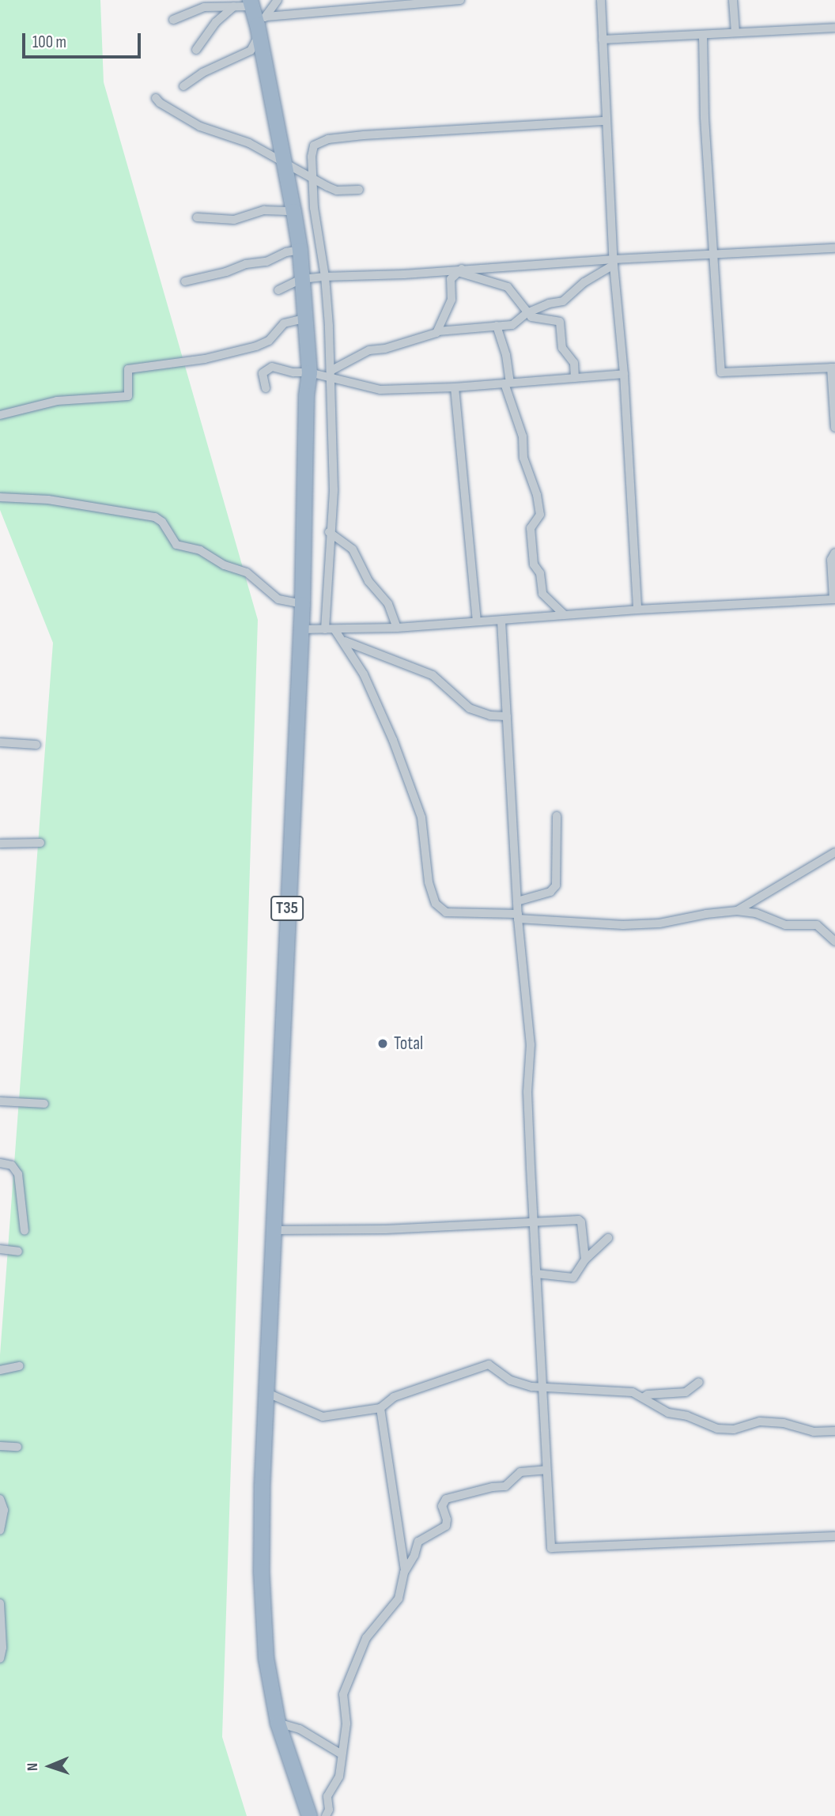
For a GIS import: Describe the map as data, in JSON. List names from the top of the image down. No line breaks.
{"streets":{"highway":["T35"]},"places":["Total"],"scale_bar":"100 m","north":"left"}
